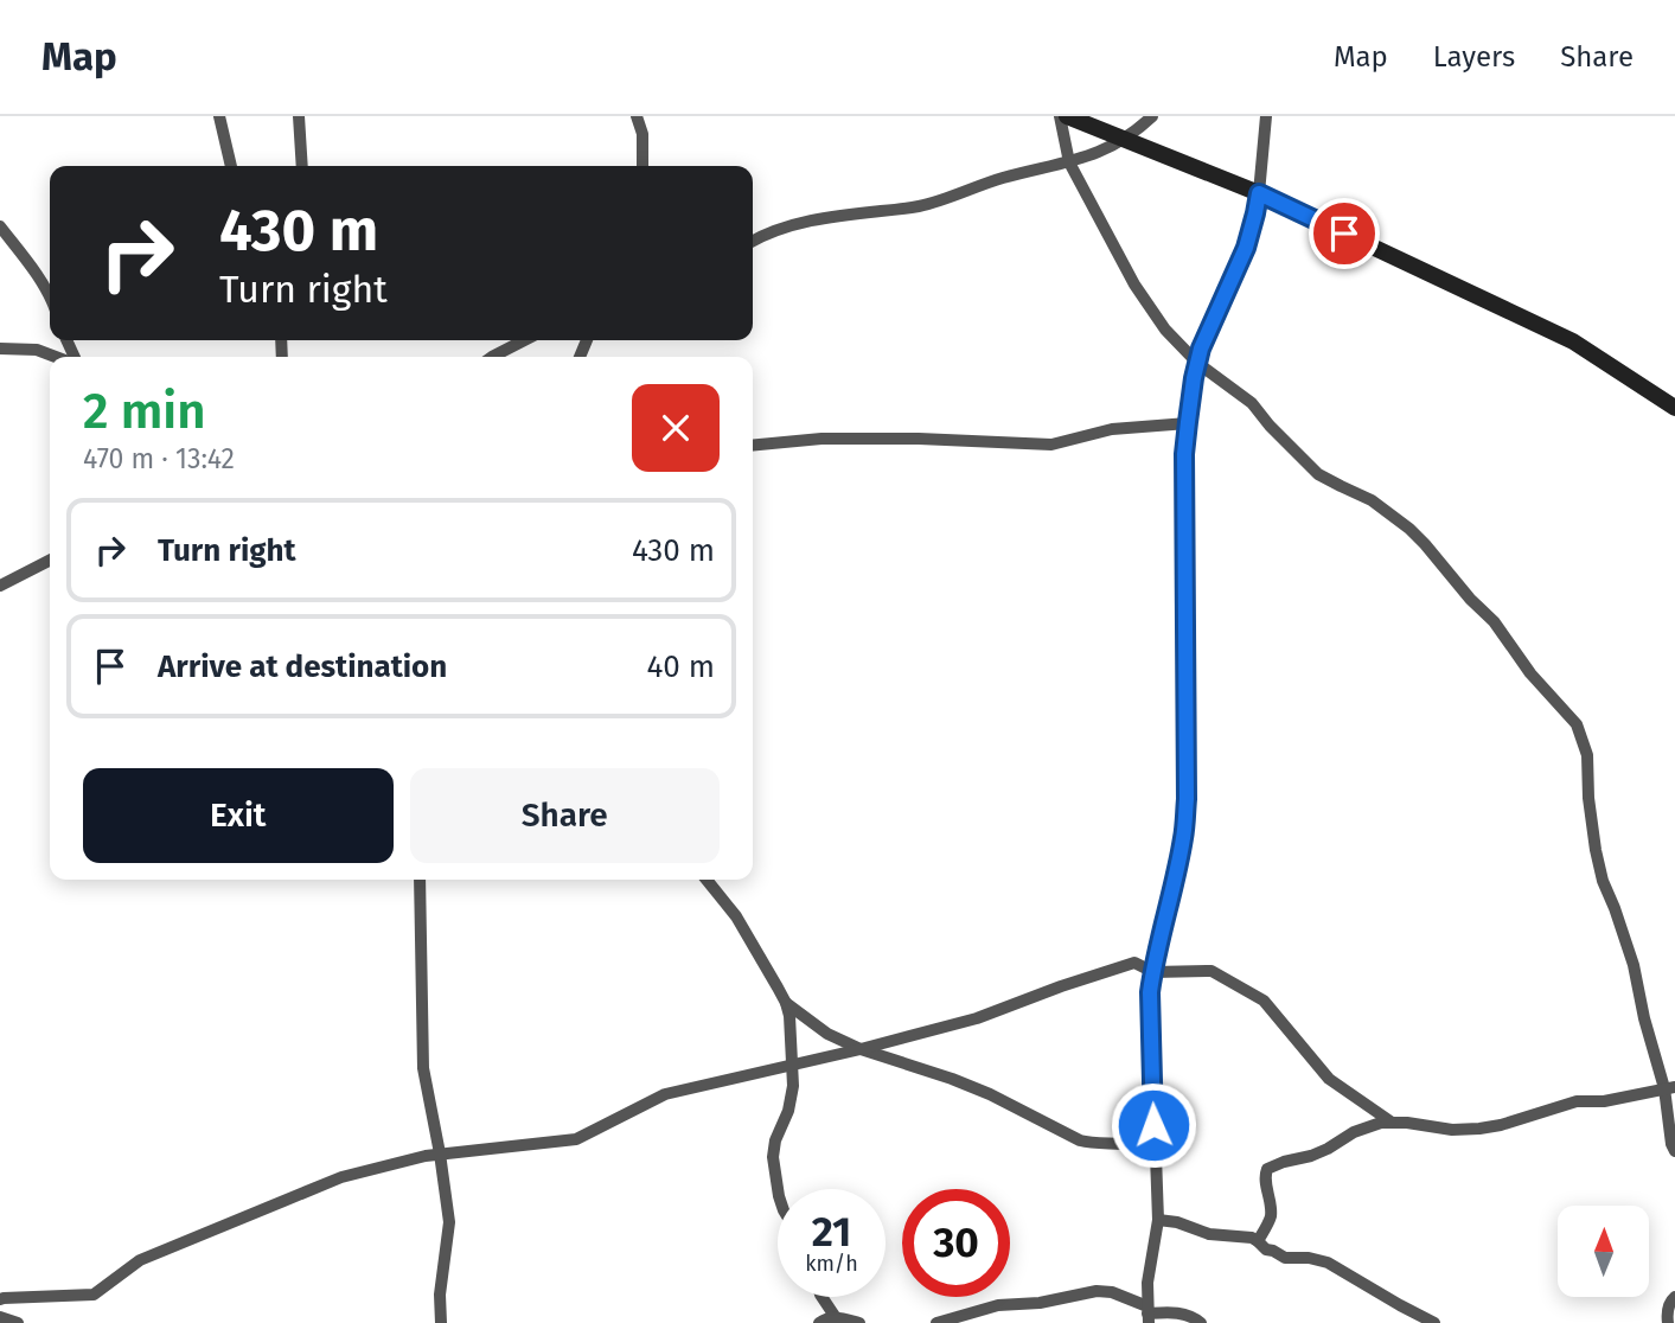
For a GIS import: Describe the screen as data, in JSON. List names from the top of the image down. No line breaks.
{"north":"top","page":{"header":"Map","nav":["Map","Layers","Share"],"turn":["430 m","Turn right"],"heading":["2 min","470 m · 13:42"],"list":[{"name":"Turn right","value":"430 m"},{"name":"Arrive at destination","value":"40 m"}],"buttons":["Exit","Share"],"speed":"21 km/h","limit":"30"}}
